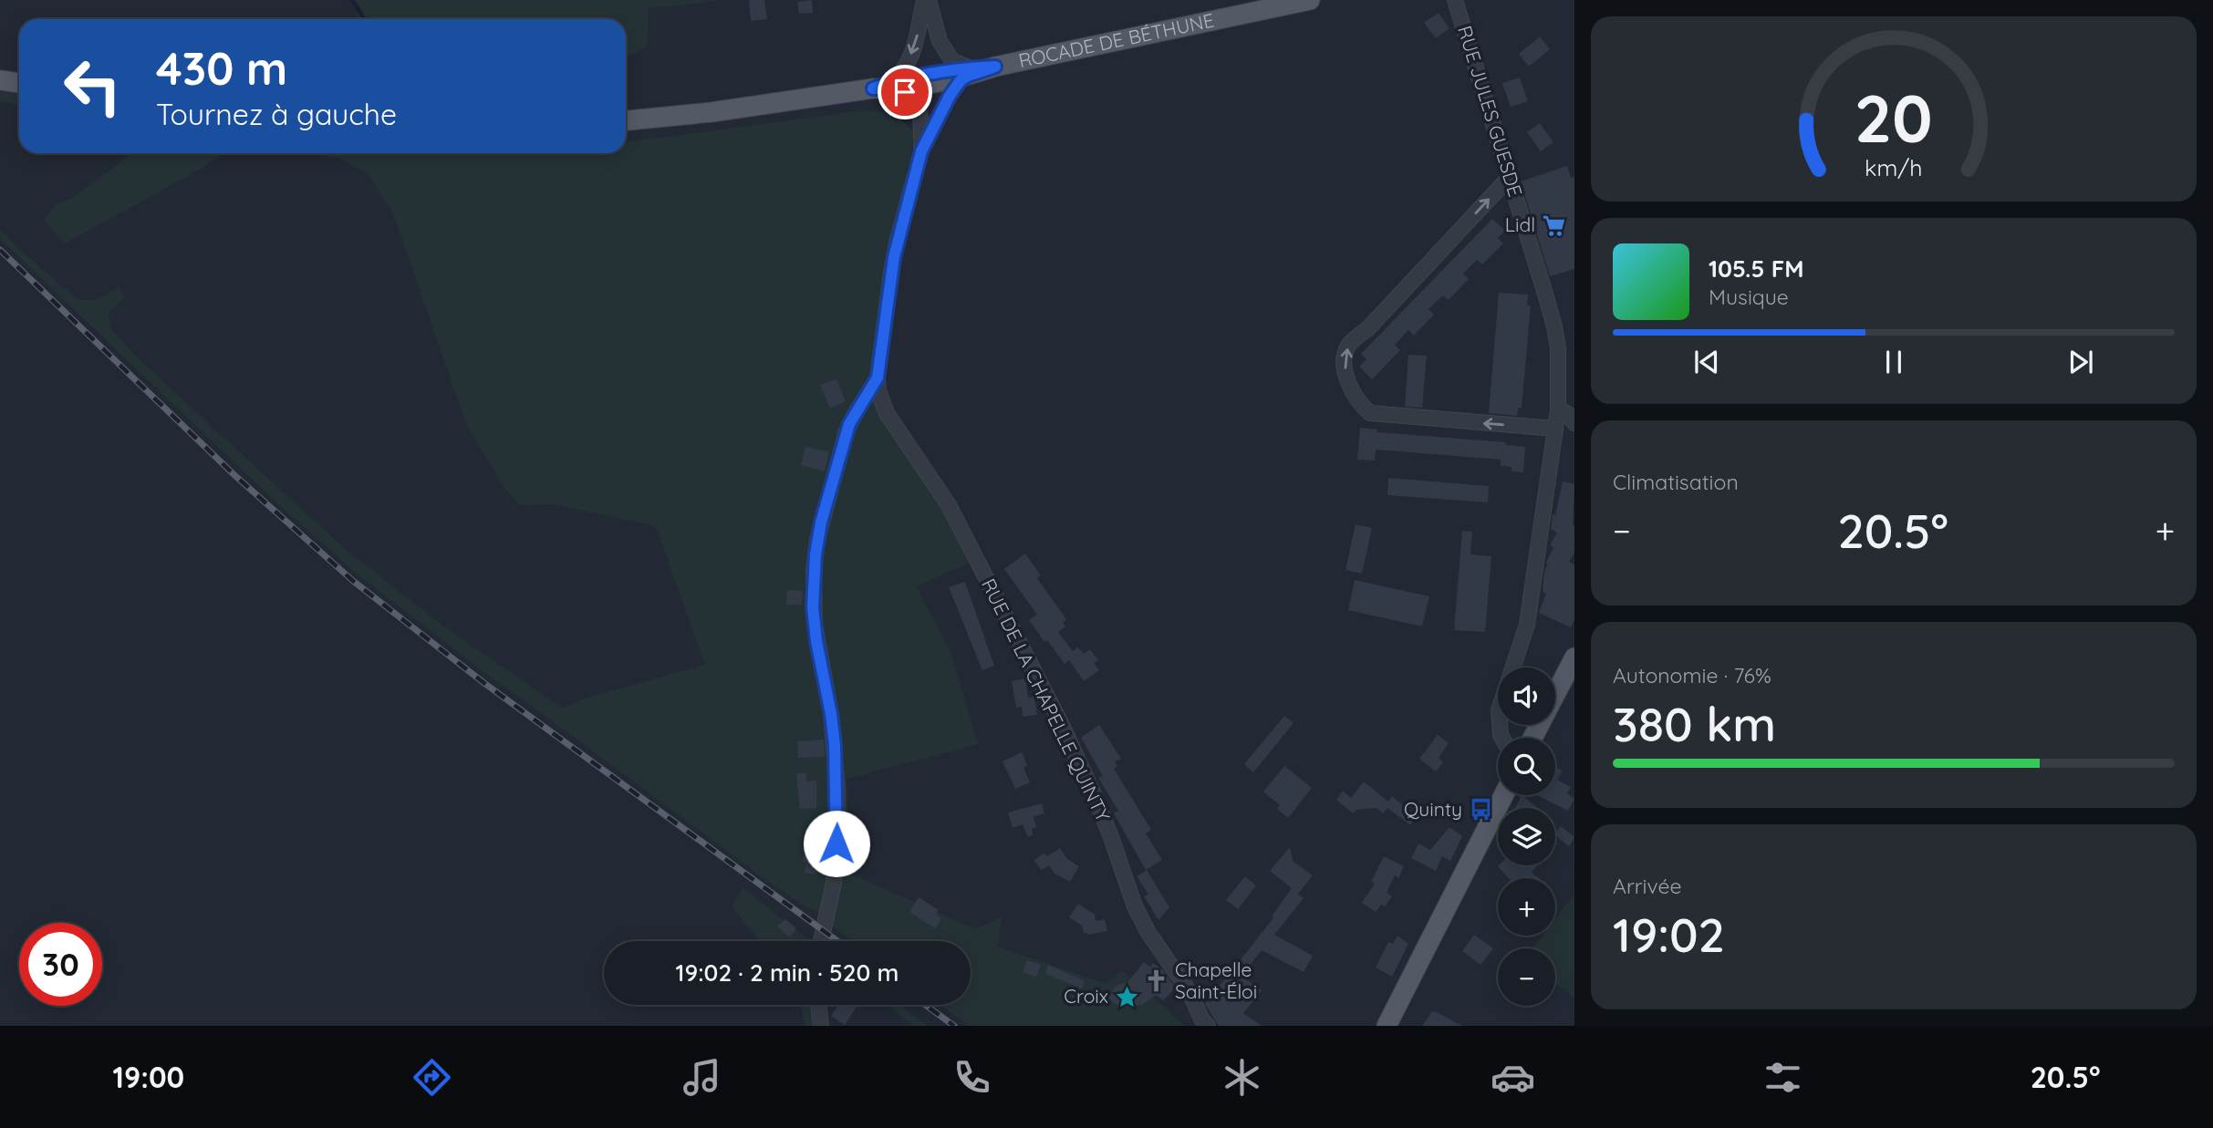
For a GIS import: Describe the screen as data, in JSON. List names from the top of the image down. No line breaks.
{"streets":{"main road":["ROCADE DE BÉTHUNE"],"street":["RUE JULES GUESDE","RUE DE LA CHAPELLE QUINTY"]},"places":{"supermarket":["Lidl"],"bus stop":["Quinty"],"church":["Chapelle Saint-Éloi"],"place":["Croix"]},"page":{"turn":["430 m","Tournez à gauche"],"song":["105.5 FM","Musique"],"tile":["Climatisation",["Autonomie · 76%","380 km"],["Arrivée","19:02"]],"heat":["−","20.5°","+"],"map_buttons":["+","−"],"limit":"30","trip":"19:02 · 2 min · 520 m","tabs":["19:00","20.5°"],"gauge":["20","km/h"]}}
